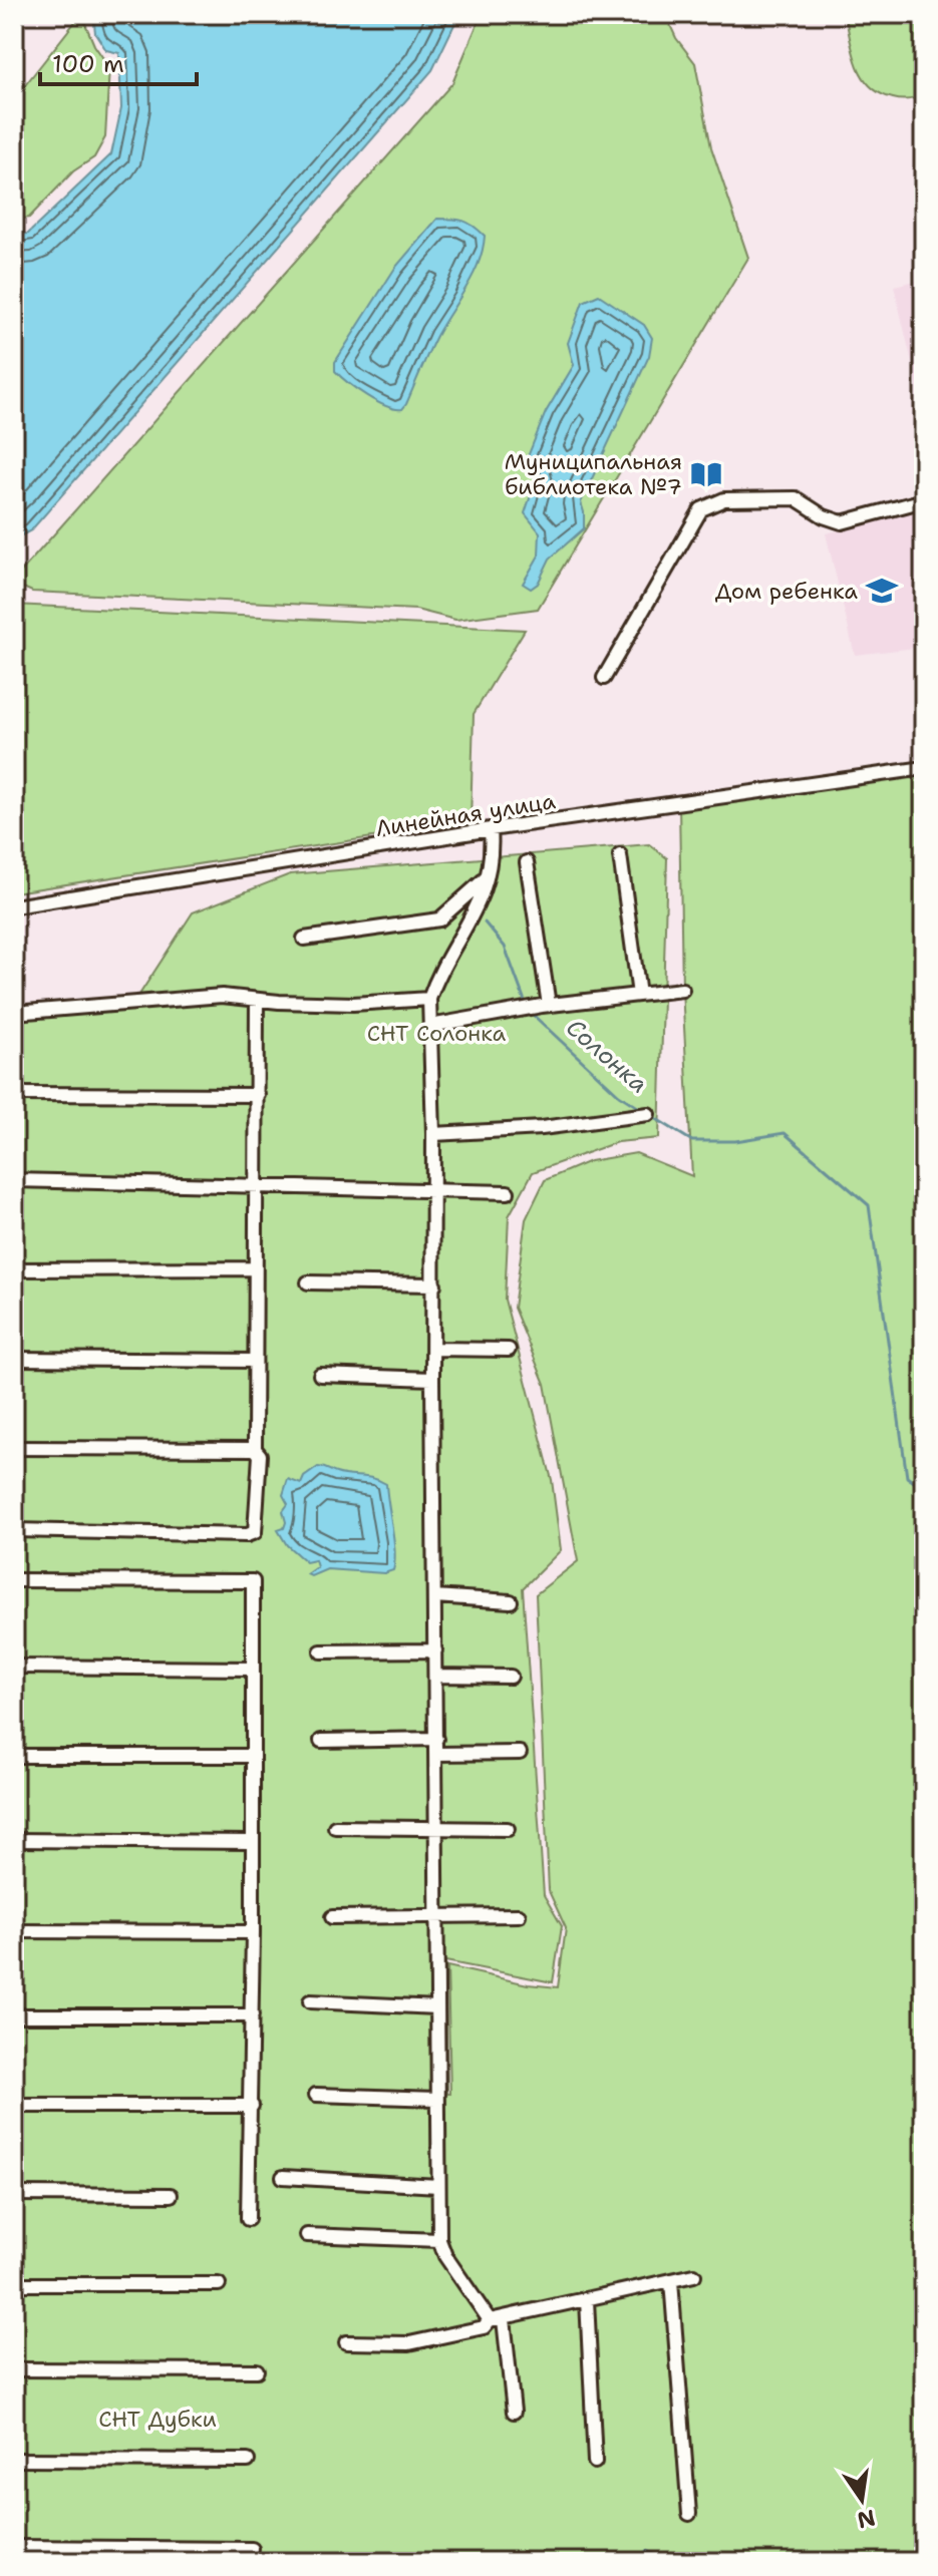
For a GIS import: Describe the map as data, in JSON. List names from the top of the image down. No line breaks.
{"streets":{"street":["Линейная улица"]},"water":["Солонка"],"parks":["СНТ Солонка","СНТ Дубки"],"places":{"library":["Муниципальная библиотека №7"],"school or university":["Дом ребенка"]},"scale_bar":"100 m","north":"bottom"}
